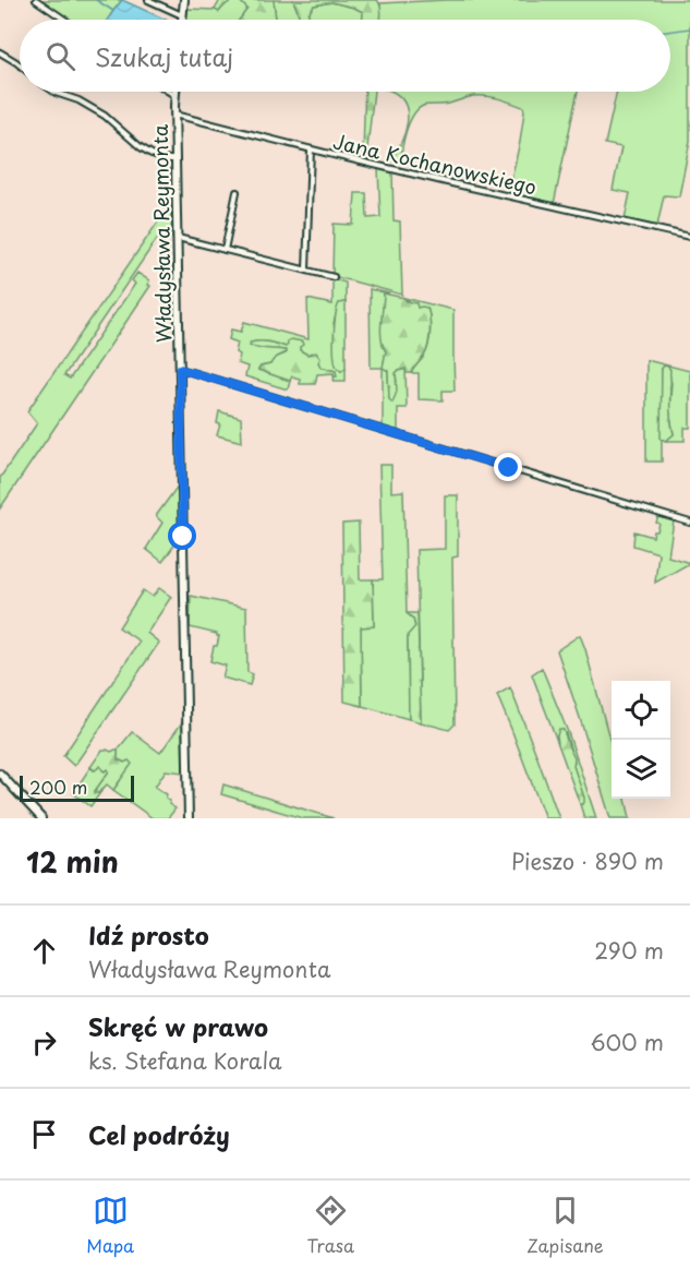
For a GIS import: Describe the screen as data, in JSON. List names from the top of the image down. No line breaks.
{"streets":{"street":["Jana Kochanowskiego","Władysława Reymonta"]},"crossings":[["Jana Kochanowskiego","Władysława Reymonta"]],"scale_bar":"200 m","page":{"search":"Szukaj tutaj","scale":"200 m","heading":["12 min","Pieszo · 890 m"],"list":[["Idź prosto","Władysława Reymonta","290 m"],["Skręć w prawo","ks. Stefana Korala","600 m"],"Cel podróży"],"nav":["Mapa","Trasa","Zapisane"]}}
